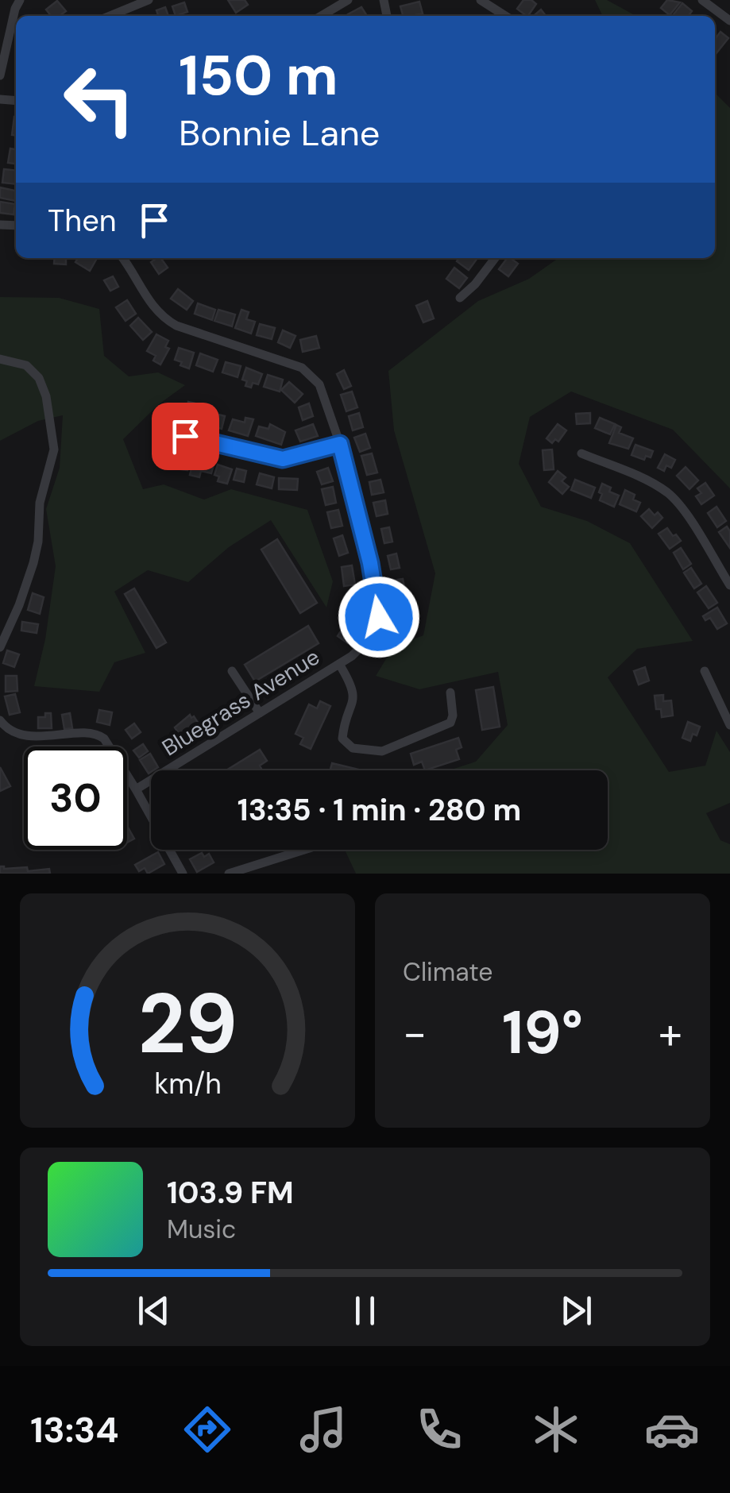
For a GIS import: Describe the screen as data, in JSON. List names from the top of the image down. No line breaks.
{"streets":{"street":["Bluegrass Avenue"]},"page":{"turn":["150 m","Bonnie Lane"],"then":"Then","limit":"30","trip":"13:35 · 1 min · 280 m","tile":"Climate","heat":["−","19°","+"],"song":["103.9 FM","Music"],"tabs":"13:34","gauge":["29","km/h"]}}
